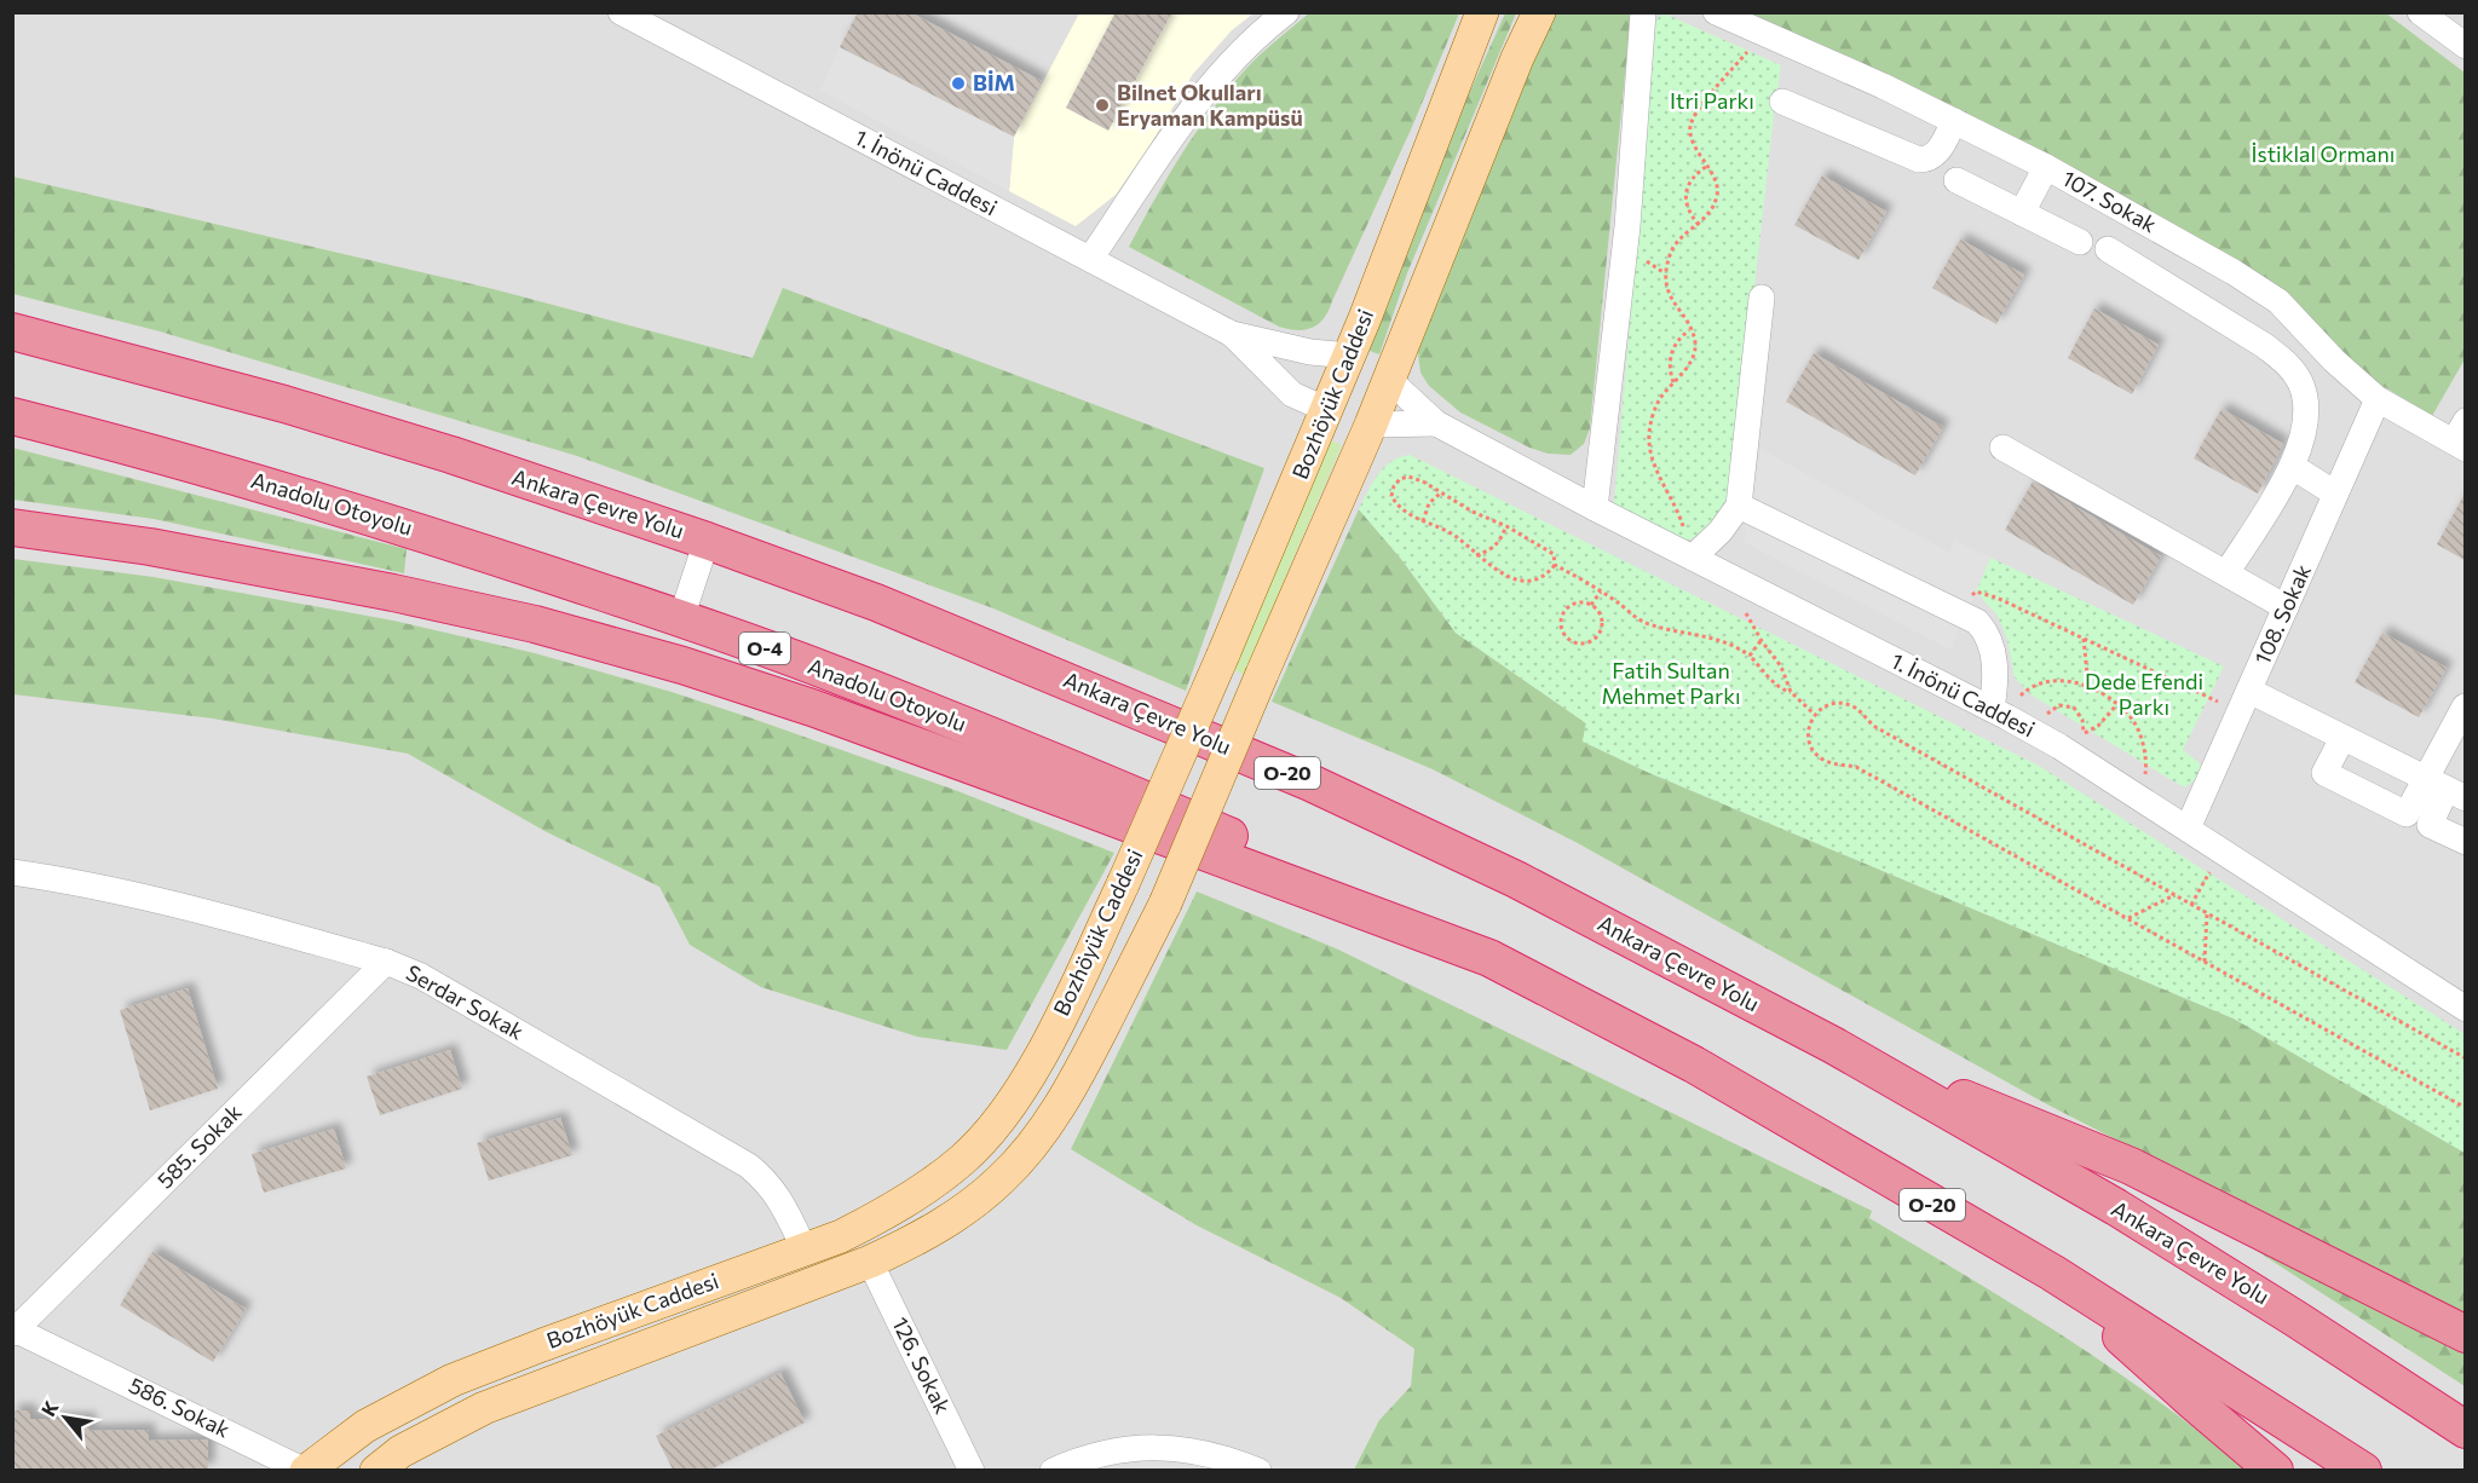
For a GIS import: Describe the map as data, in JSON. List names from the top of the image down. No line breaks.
{"streets":{"highway":["Anadolu Otoyolu","Ankara Çevre Yolu","O-4","O-20"],"main road":["Bozhöyük Caddesi"],"street":["1. İnönü Caddesi","107. Sokak","108. Sokak","Serdar Sokak","585. Sokak","126. Sokak","586. Sokak"]},"crossings":[["1. İnönü Caddesi","Bozhöyük Caddesi"],["1. İnönü Caddesi","108. Sokak"],["107. Sokak","108. Sokak"],["Bozhöyük Caddesi","Serdar Sokak"],["Bozhöyük Caddesi","126. Sokak"],["Bozhöyük Caddesi","586. Sokak"],["Anadolu Otoyolu","O-20"],["Serdar Sokak","585. Sokak"],["585. Sokak","586. Sokak"]],"parks":["Itri Parkı","İstiklal Ormanı","Fatih Sultan Mehmet Parkı","Dede Efendi Parkı"],"places":["BİM","Bilnet Okulları Eryaman Kampüsü"],"north":"top left"}
